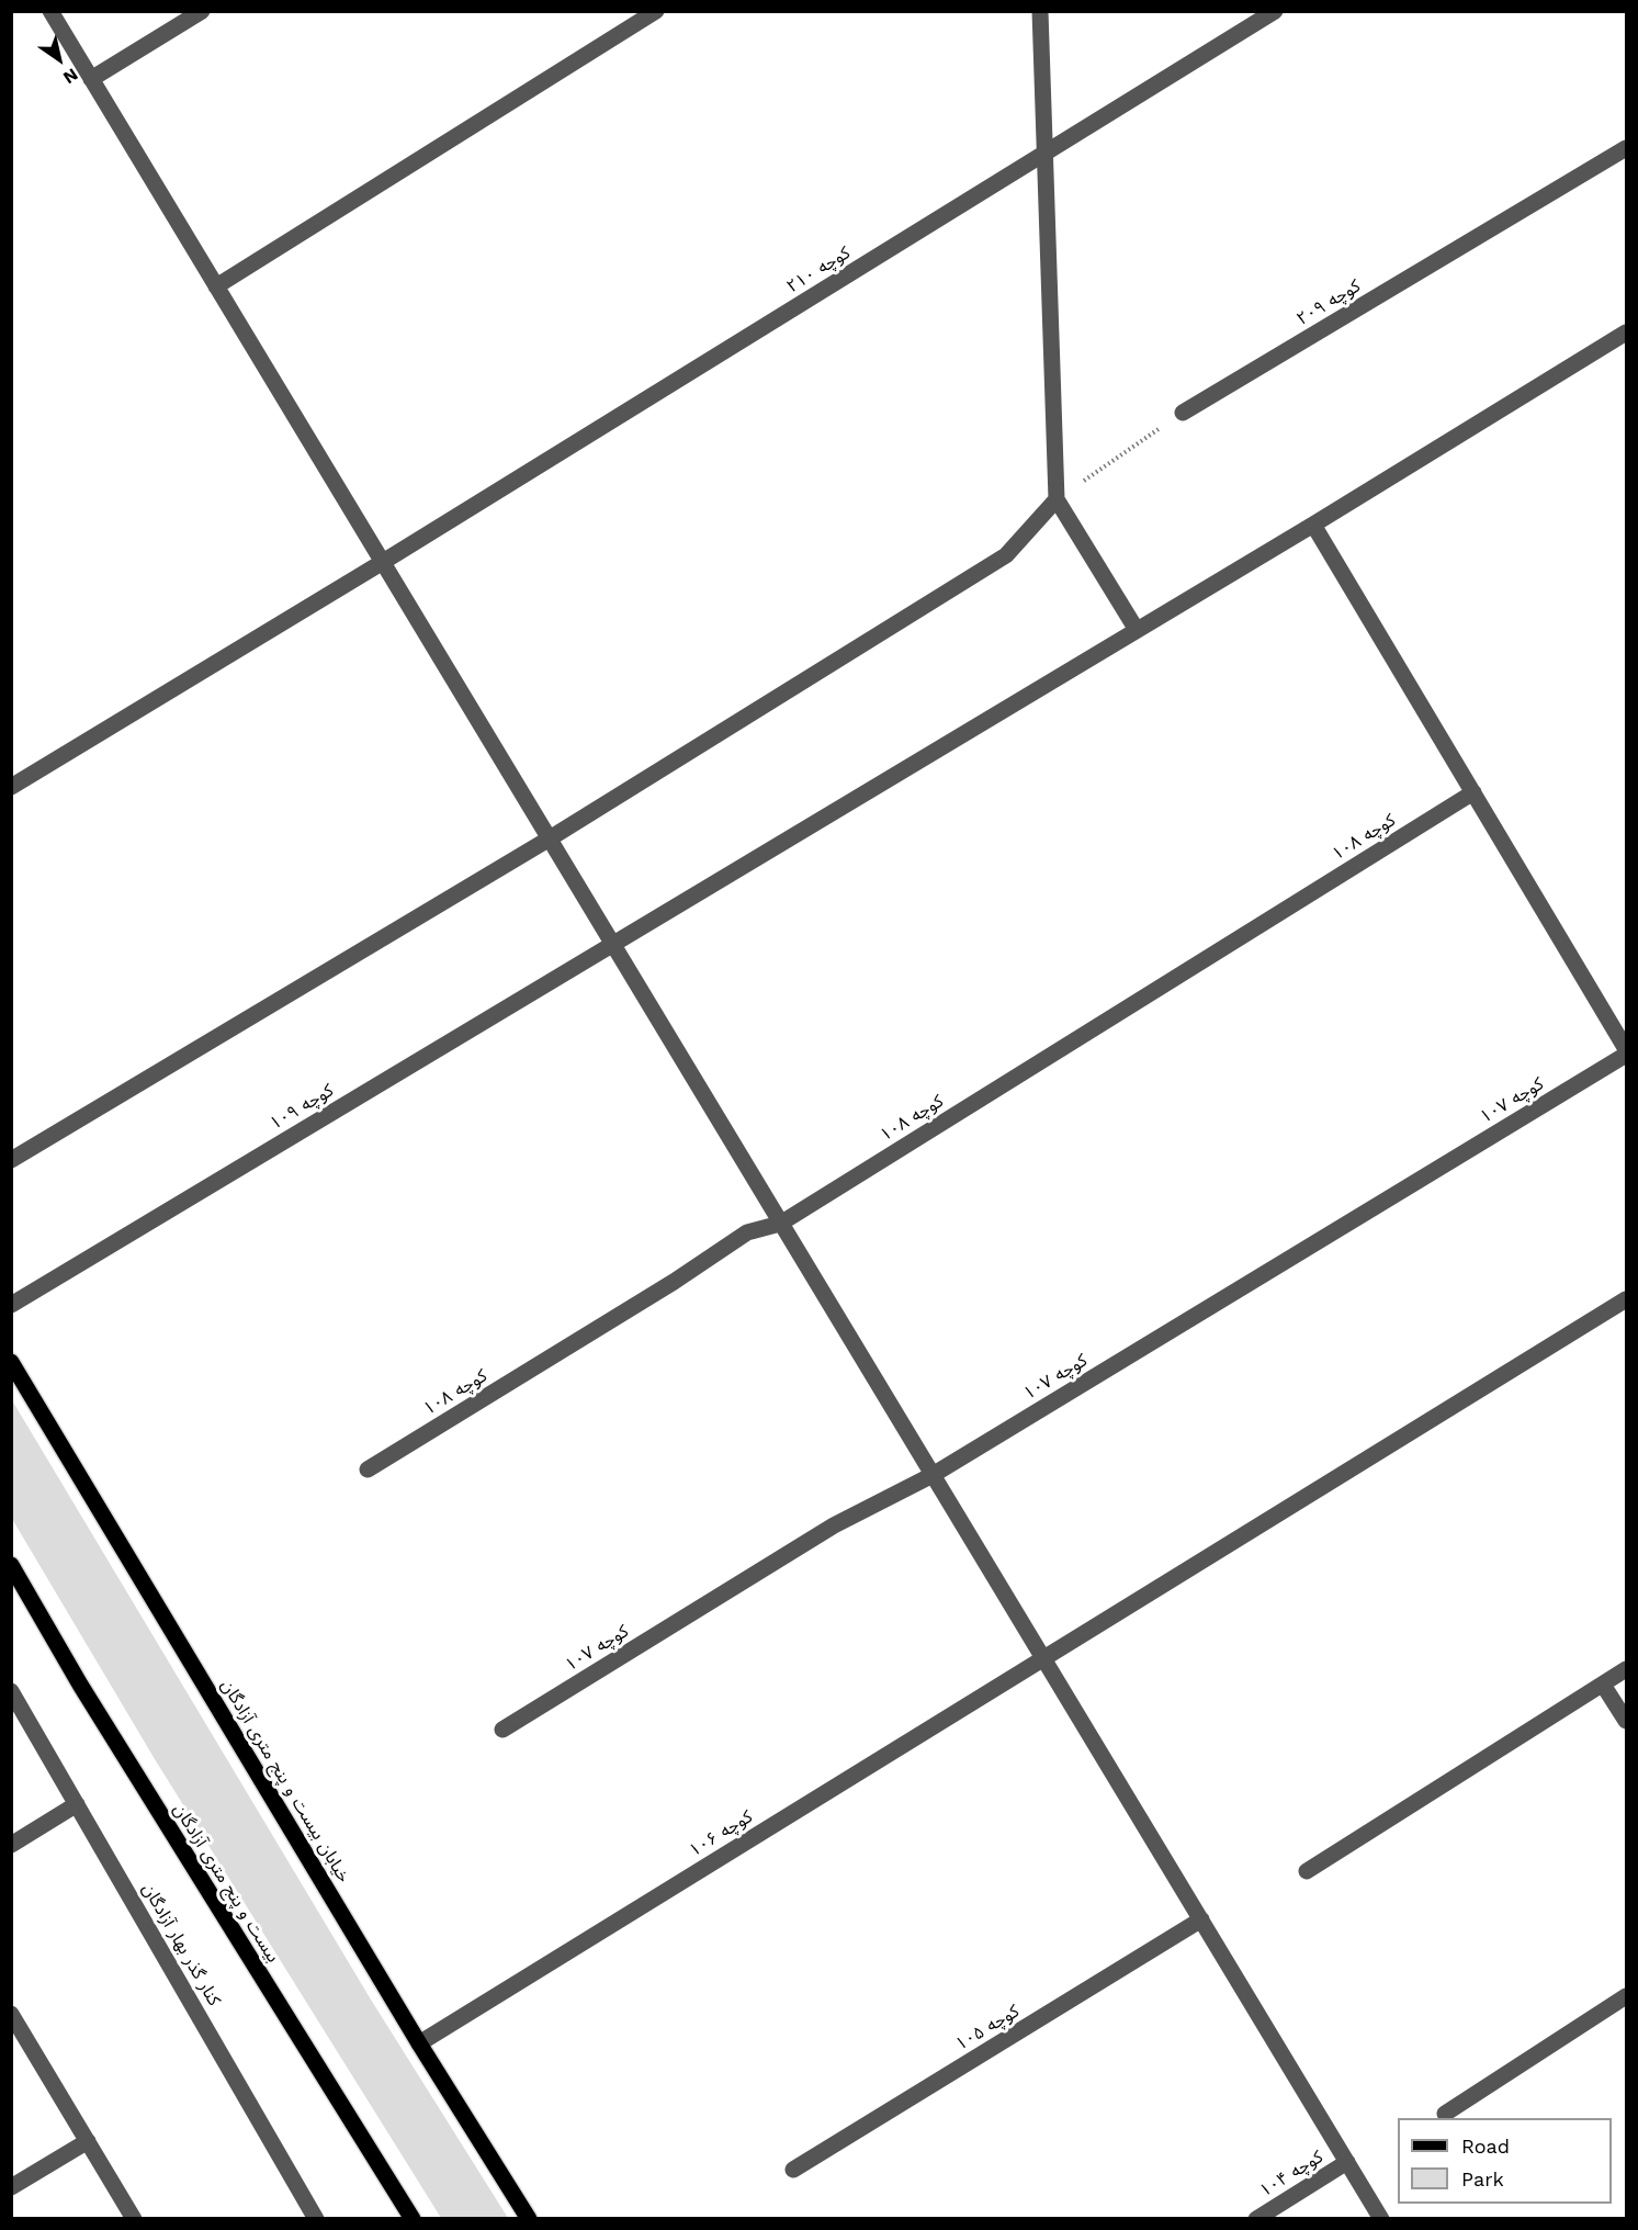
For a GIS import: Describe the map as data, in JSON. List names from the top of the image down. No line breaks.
{"streets":{"main road":["خیابان بیست و پنج متری آزادگان","بیست و پنج متری آزادگان"],"street":["۲۱۰ کوچه","۲۰۹ کوچه","۱۰۸ کوچه","۱۰۷ کوچه","۱۰۹ کوچه","۱۰۶ کوچه","کنار گذر بهار آزادگان","۱۰۵ کوچه","۱۰۴ کوچه"]},"crossings":[["خیابان بیست و پنج متری آزادگان","۱۰۶ کوچه"]],"legend":["Road","Park"],"north":"bottom right"}
